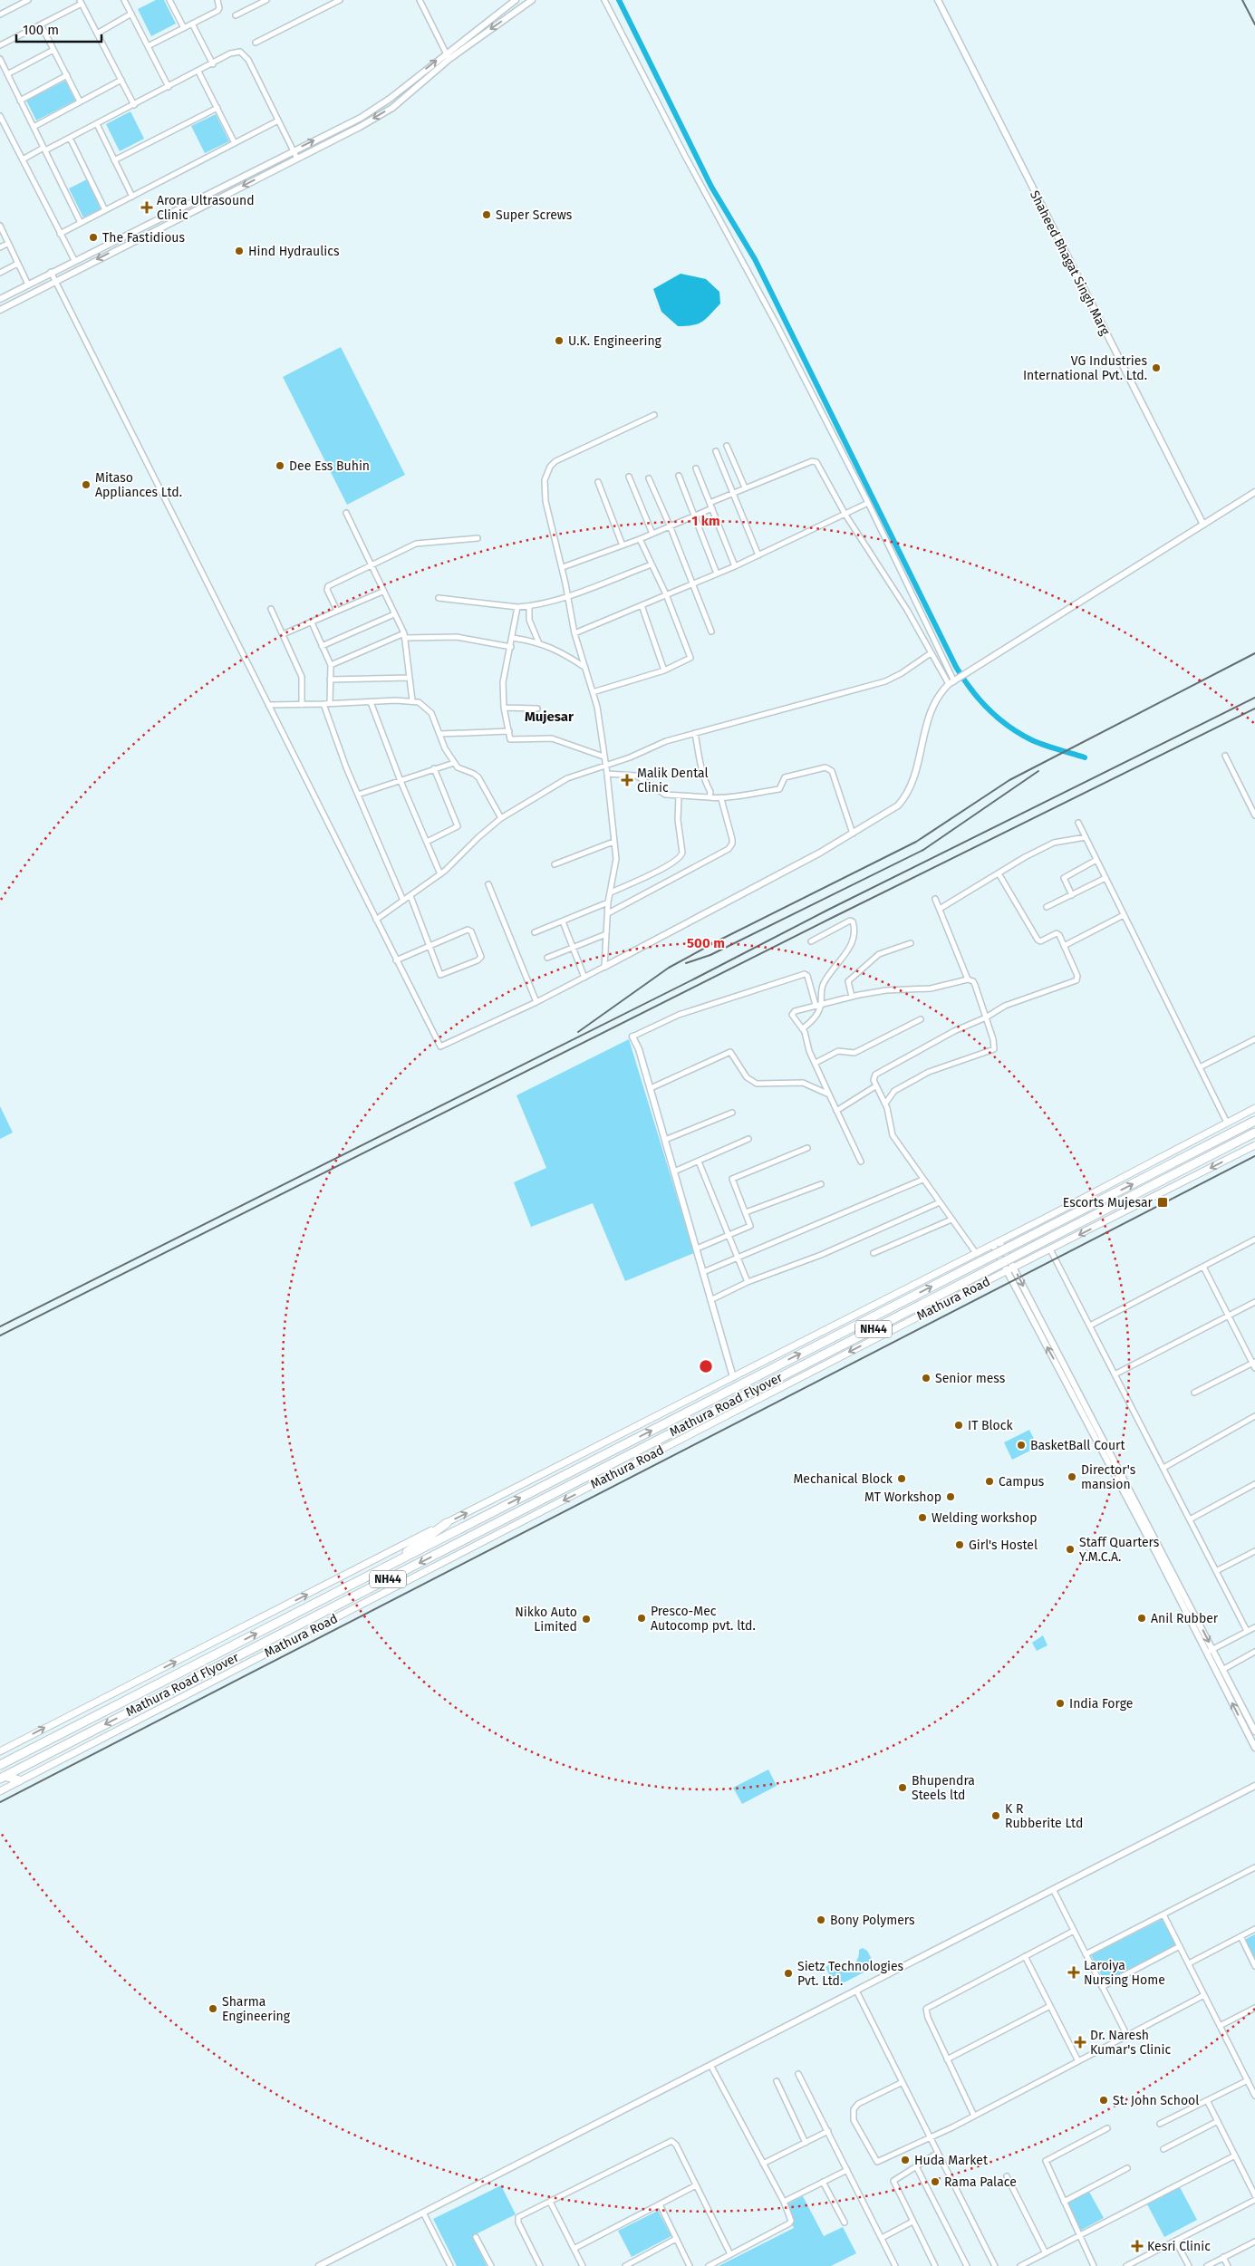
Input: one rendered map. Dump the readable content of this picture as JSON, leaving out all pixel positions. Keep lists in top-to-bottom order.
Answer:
{
  "streets": {
    "highway": ["Mathura Road", "NH44", "Mathura Road Flyover"],
    "street": ["Shaheed Bhagat Singh Marg"]
  },
  "crossings": [
    ["Mathura Road", "Mathura Road Flyover"]
  ],
  "districts": ["Mujesar"],
  "places": {
    "health": [
      "Arora Ultrasound Clinic",
      "Malik Dental Clinic",
      "Laroiya Nursing Home",
      "Dr. Naresh Kumar's Clinic",
      "Kesri Clinic"
    ],
    "other": [
      "Super Screws",
      "The Fastidious",
      "Hind Hydraulics",
      "U.K. Engineering",
      "VG Industries International Pvt. Ltd.",
      "Dee Ess Buhin",
      "Mitaso Appliances Ltd.",
      "Senior mess",
      "IT Block",
      "BasketBall Court",
      "Director's mansion",
      "Mechanical Block",
      "Campus",
      "MT Workshop",
      "Welding workshop",
      "Girl's Hostel",
      "Staff Quarters Y.M.C.A.",
      "Presco-Mec Autocomp pvt. ltd.",
      "Anil Rubber",
      "Nikko Auto Limited",
      "India Forge",
      "Bhupendra Steels ltd",
      "K R Rubberite Ltd",
      "Bony Polymers",
      "Sietz Technologies Pvt. Ltd.",
      "Sharma Engineering",
      "St. John School",
      "Huda Market",
      "Rama Palace"
    ],
    "transit": ["Escorts Mujesar"]
  },
  "scale_bar": "100 m",
  "rings": ["1 km", "500 m"]
}
